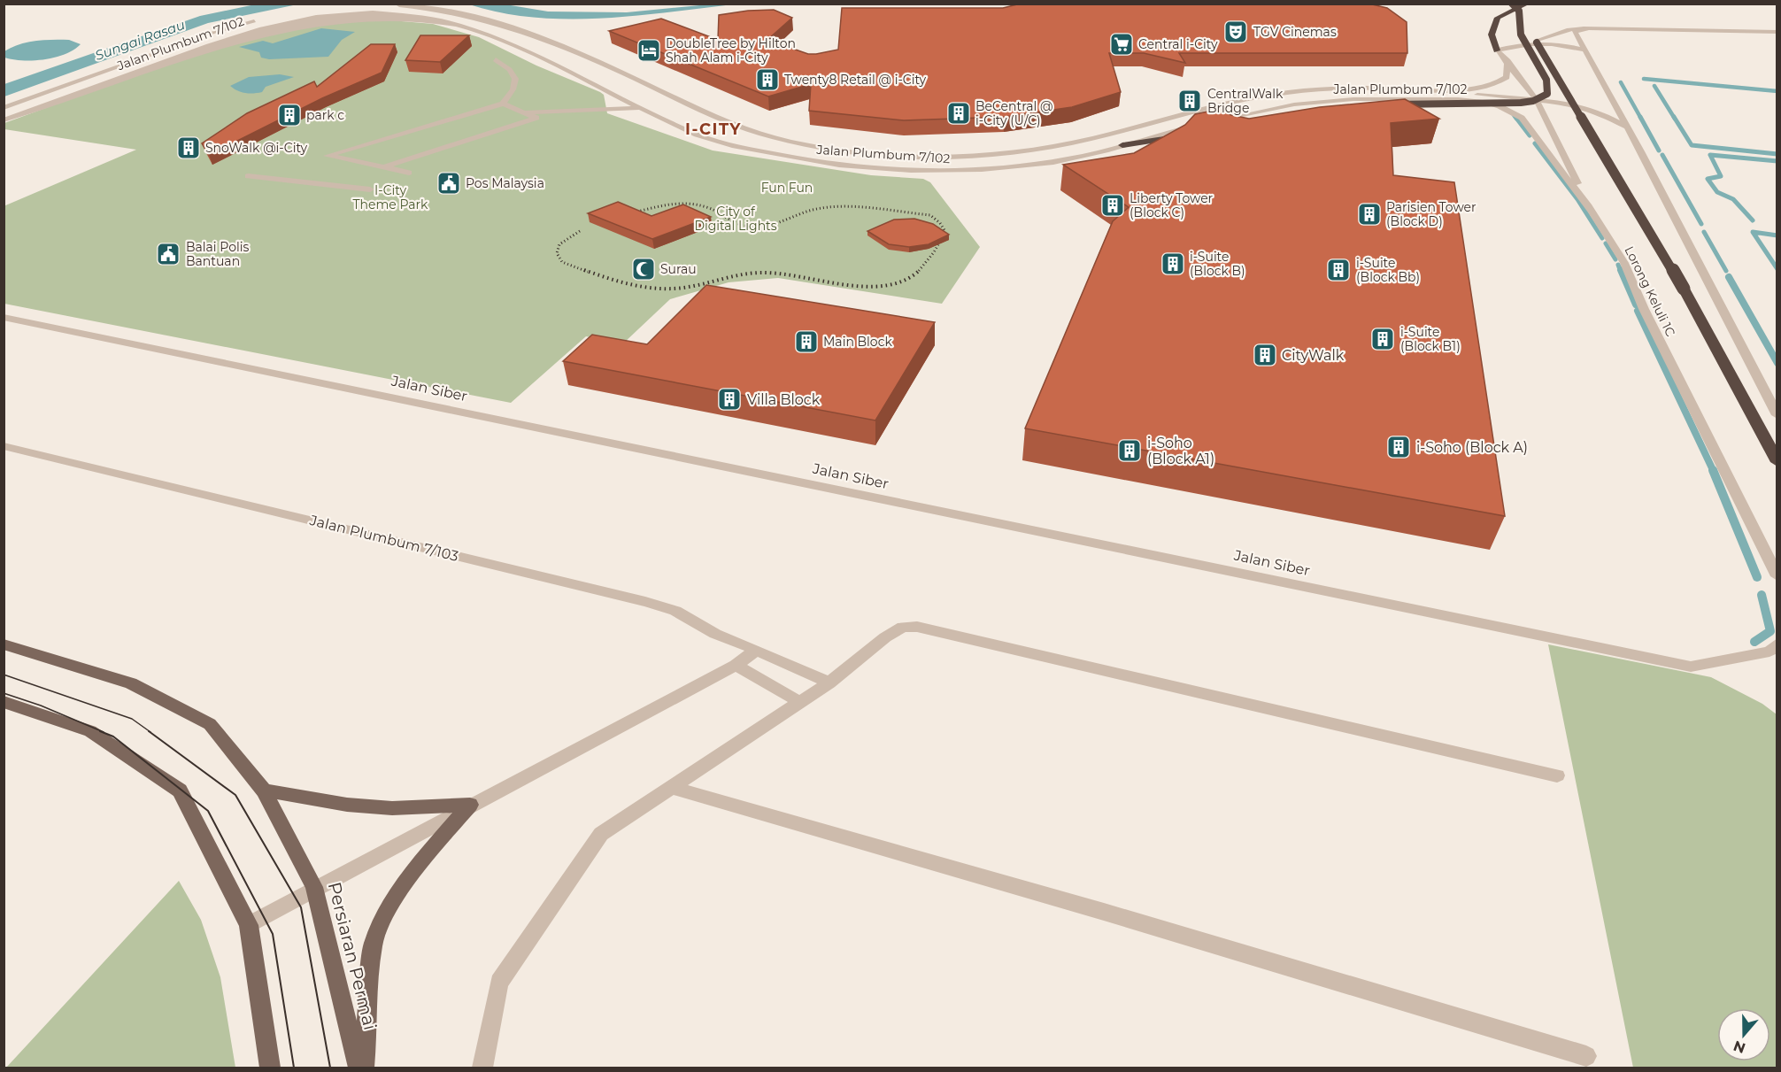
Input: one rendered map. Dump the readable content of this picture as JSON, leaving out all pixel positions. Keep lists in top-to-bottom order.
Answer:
{
  "streets": {
    "main road": ["Persiaran Permai"],
    "street": [
      "Jalan Plumbum 7/102",
      "Lorong Keluli 1C",
      "Jalan Siber",
      "Jalan Plumbum 7/103"
    ]
  },
  "crossings": [
    ["Jalan Plumbum 7/102", "Lorong Keluli 1C"]
  ],
  "districts": ["I-CITY"],
  "water": ["Sungai Rasau"],
  "parks": ["Fun Fun", "I-City Theme Park", "City of Digital Lights"],
  "places": {
    "theatre": ["TGV Cinemas"],
    "supermarket": ["Central i-City"],
    "hotel": ["DoubleTree by Hilton Shah Alam i-City"],
    "building": [
      "Twenty8 Retail @ i-City",
      "CentralWalk Bridge",
      "BeCentral @ i-City (U/C)",
      "park c",
      "SnoWalk @i-City",
      "Liberty Tower (Block C)",
      "Parisien Tower (Block D)",
      "i-Suite (Block B)",
      "i-Suite (Block Bb)",
      "i-Suite (Block B1)",
      "Main Block",
      "CityWalk",
      "Villa Block",
      "i-Soho (Block A)",
      "i-Soho (Block A1)"
    ],
    "public building": ["Pos Malaysia", "Balai Polis Bantuan"],
    "mosque": ["Surau"]
  },
  "north": "bottom"
}
